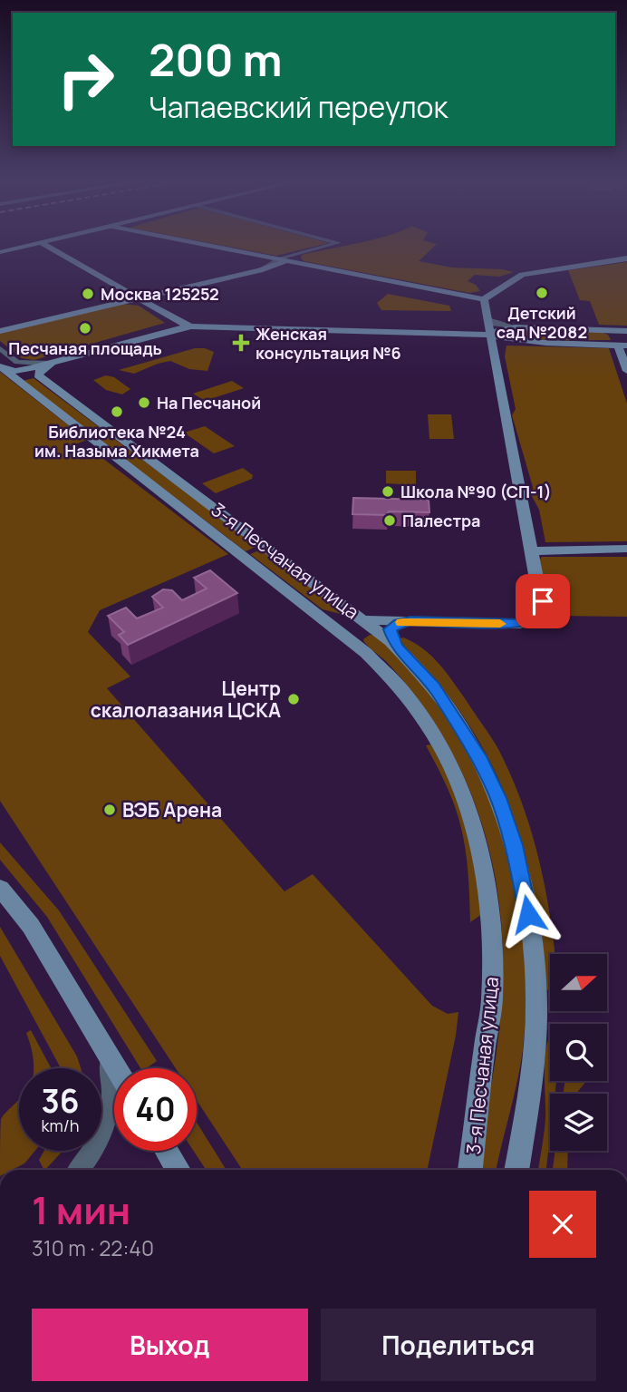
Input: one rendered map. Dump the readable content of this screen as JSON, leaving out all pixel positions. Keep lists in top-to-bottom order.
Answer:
{
  "streets": {
    "street": ["3-я Песчаная улица"]
  },
  "places": {
    "other": [
      "Детский сад №2082",
      "Москва 125252",
      "Песчаная площадь",
      "На Песчаной",
      "Библиотека №24 им. Назыма Хикмета",
      "Школа №90 (СП-1)",
      "Палестра",
      "Центр скалолазания ЦСКА",
      "ВЭБ Арена"
    ],
    "health": ["Женская консультация №6"]
  },
  "north": "right",
  "page": {
    "turn": ["200 m", "Чапаевский переулок"],
    "speed": "36 km/h",
    "limit": "40",
    "heading": ["1 мин", "310 m · 22:40"],
    "buttons": ["Выход", "Поделиться"]
  }
}
